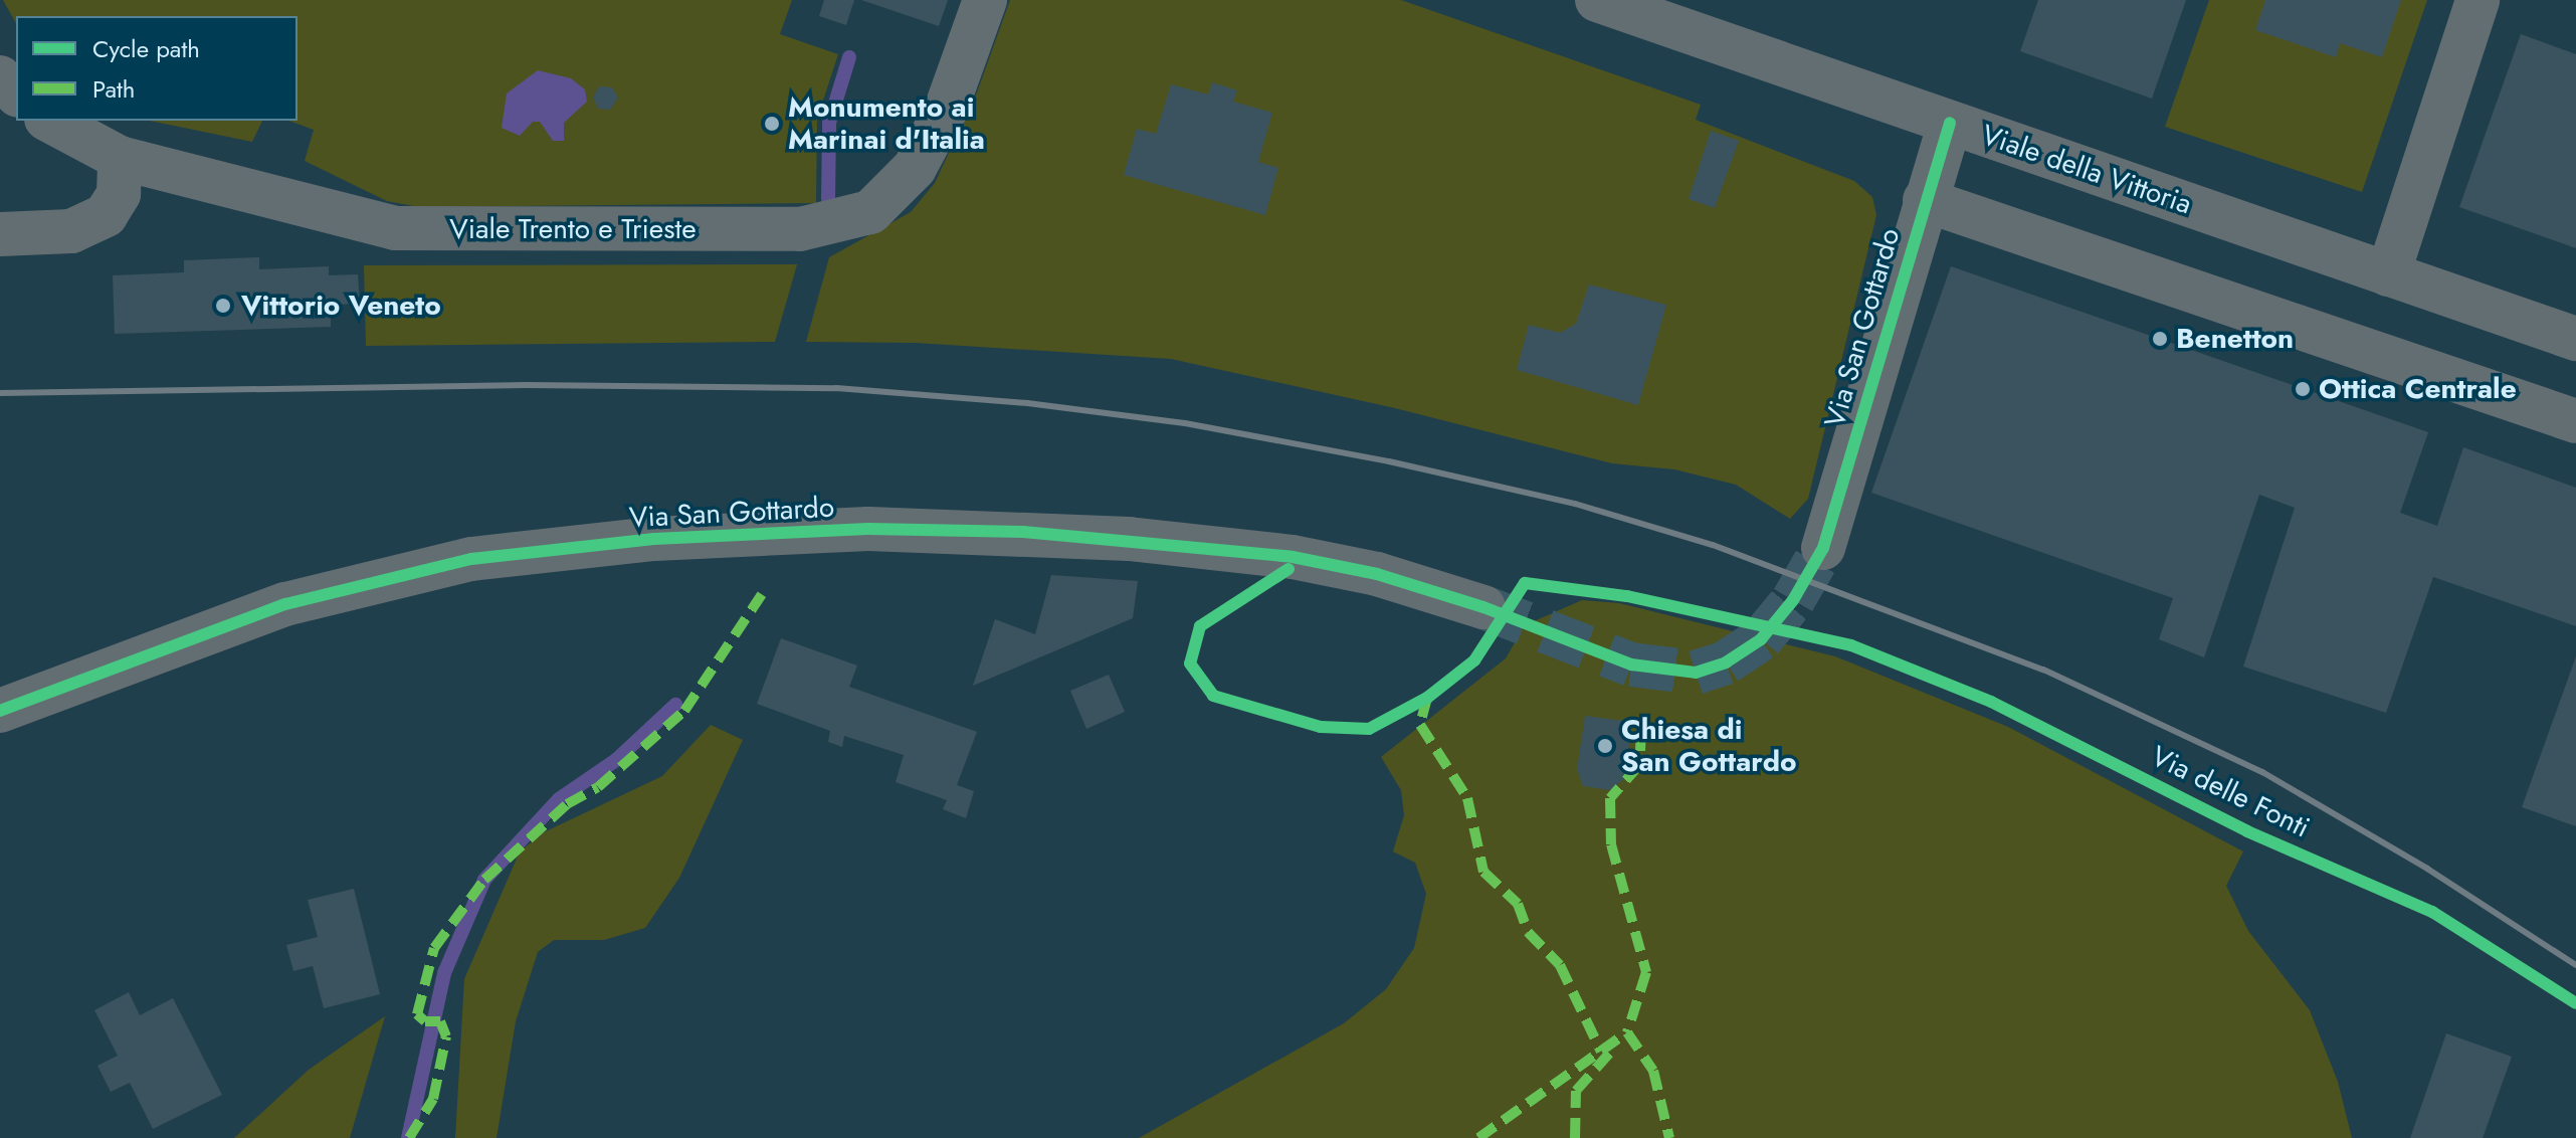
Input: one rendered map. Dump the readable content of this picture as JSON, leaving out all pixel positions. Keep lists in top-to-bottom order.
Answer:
{
  "streets": {
    "street": ["Viale della Vittoria", "Viale Trento e Trieste", "Via San Gottardo"],
    "cycle path": ["Via delle Fonti"]
  },
  "crossings": [
    ["Viale della Vittoria", "Via San Gottardo"]
  ],
  "places": [
    "Monumento ai Marinai d'Italia",
    "Vittorio Veneto",
    "Benetton",
    "Ottica Centrale",
    "Chiesa di San Gottardo"
  ],
  "legend": ["Cycle path", "Path"]
}
